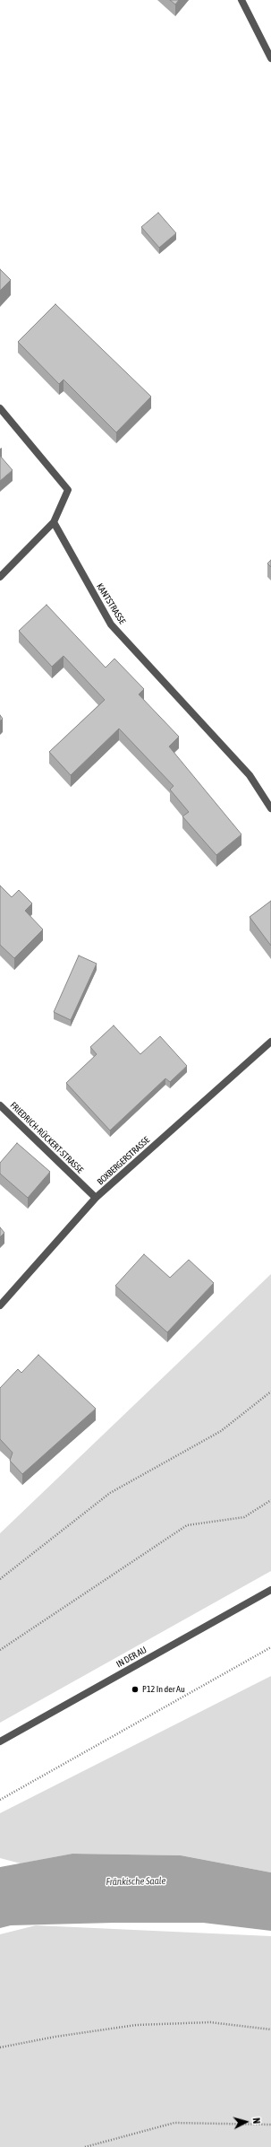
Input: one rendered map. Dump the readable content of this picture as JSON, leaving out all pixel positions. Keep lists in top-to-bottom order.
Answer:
{
  "streets": {
    "street": [
      "KANTSTRASSE",
      "FRIEDRICH-RÜCKERT-STRASSE",
      "BOXBERGERSTRASSE",
      "IN DER AU"
    ]
  },
  "crossings": [
    ["FRIEDRICH-RÜCKERT-STRASSE", "BOXBERGERSTRASSE"]
  ],
  "water": ["Fränkische Saale"],
  "places": ["P12 In der Au"],
  "north": "right"
}
